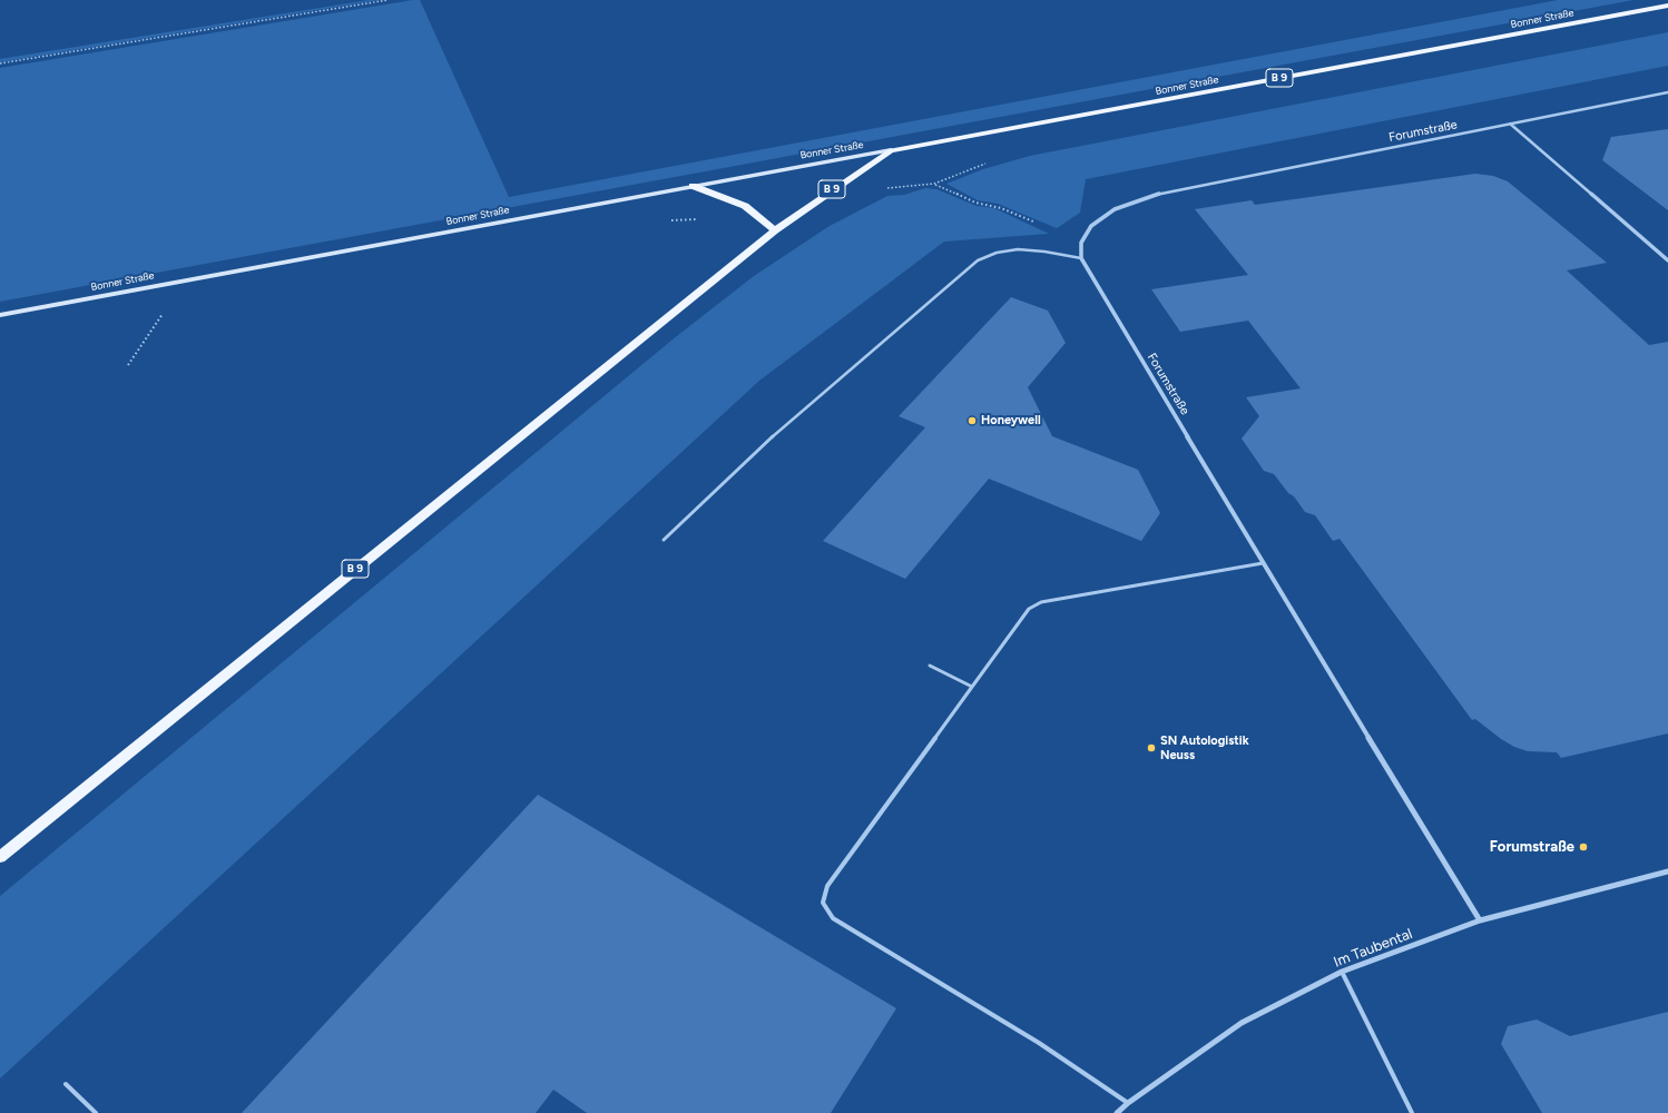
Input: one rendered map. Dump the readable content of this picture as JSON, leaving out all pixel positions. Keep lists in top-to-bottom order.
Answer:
{
  "streets": {
    "main road": ["Bonner Straße", "B 9"],
    "street": ["Forumstraße", "Im Taubental"]
  },
  "crossings": [
    ["Bonner Straße", "B 9"],
    ["Forumstraße", "Im Taubental"]
  ],
  "places": ["Honeywell", "SN Autologistik Neuss", "Forumstraße"]
}
